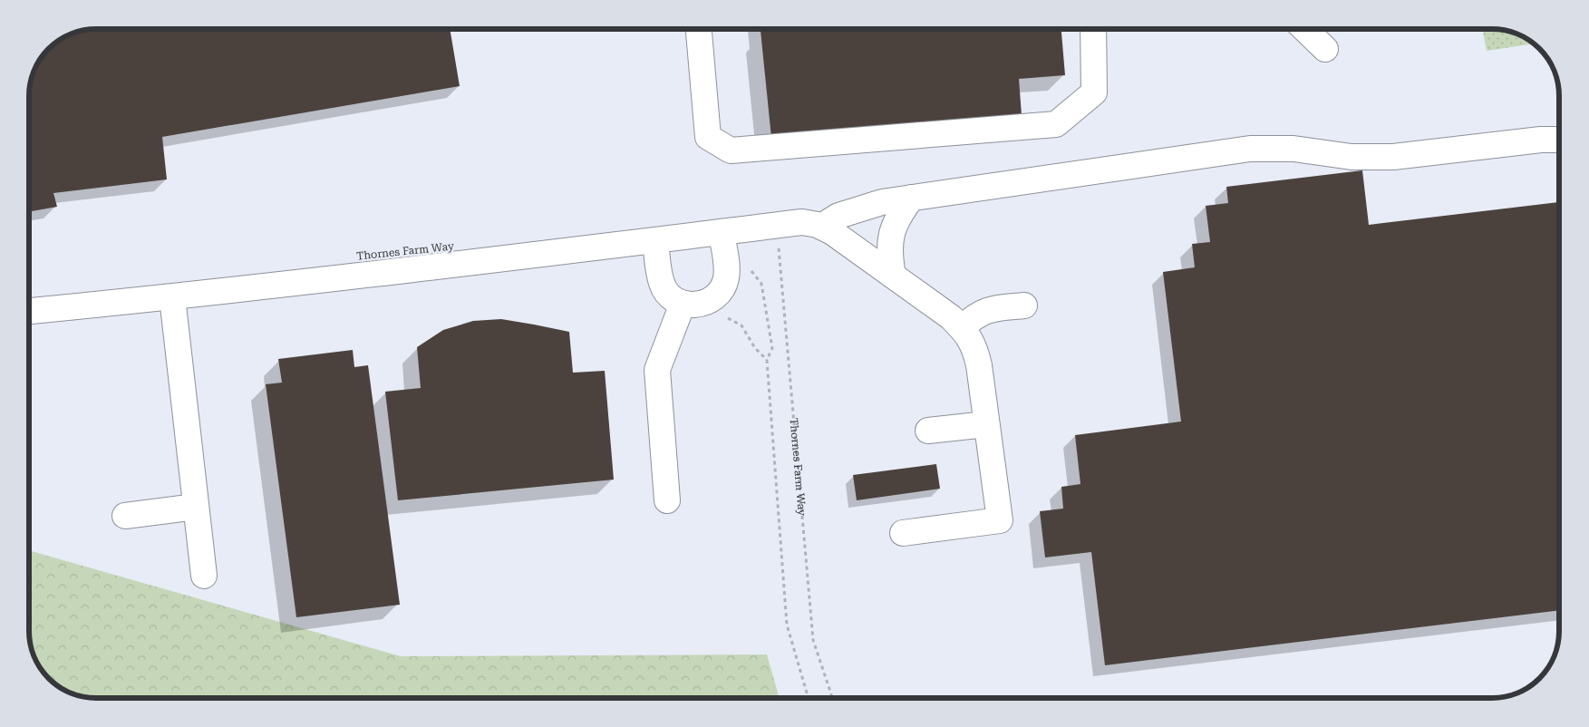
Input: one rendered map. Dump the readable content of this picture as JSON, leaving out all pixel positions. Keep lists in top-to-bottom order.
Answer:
{
  "streets": {
    "street": ["Thornes Farm Way"]
  }
}
